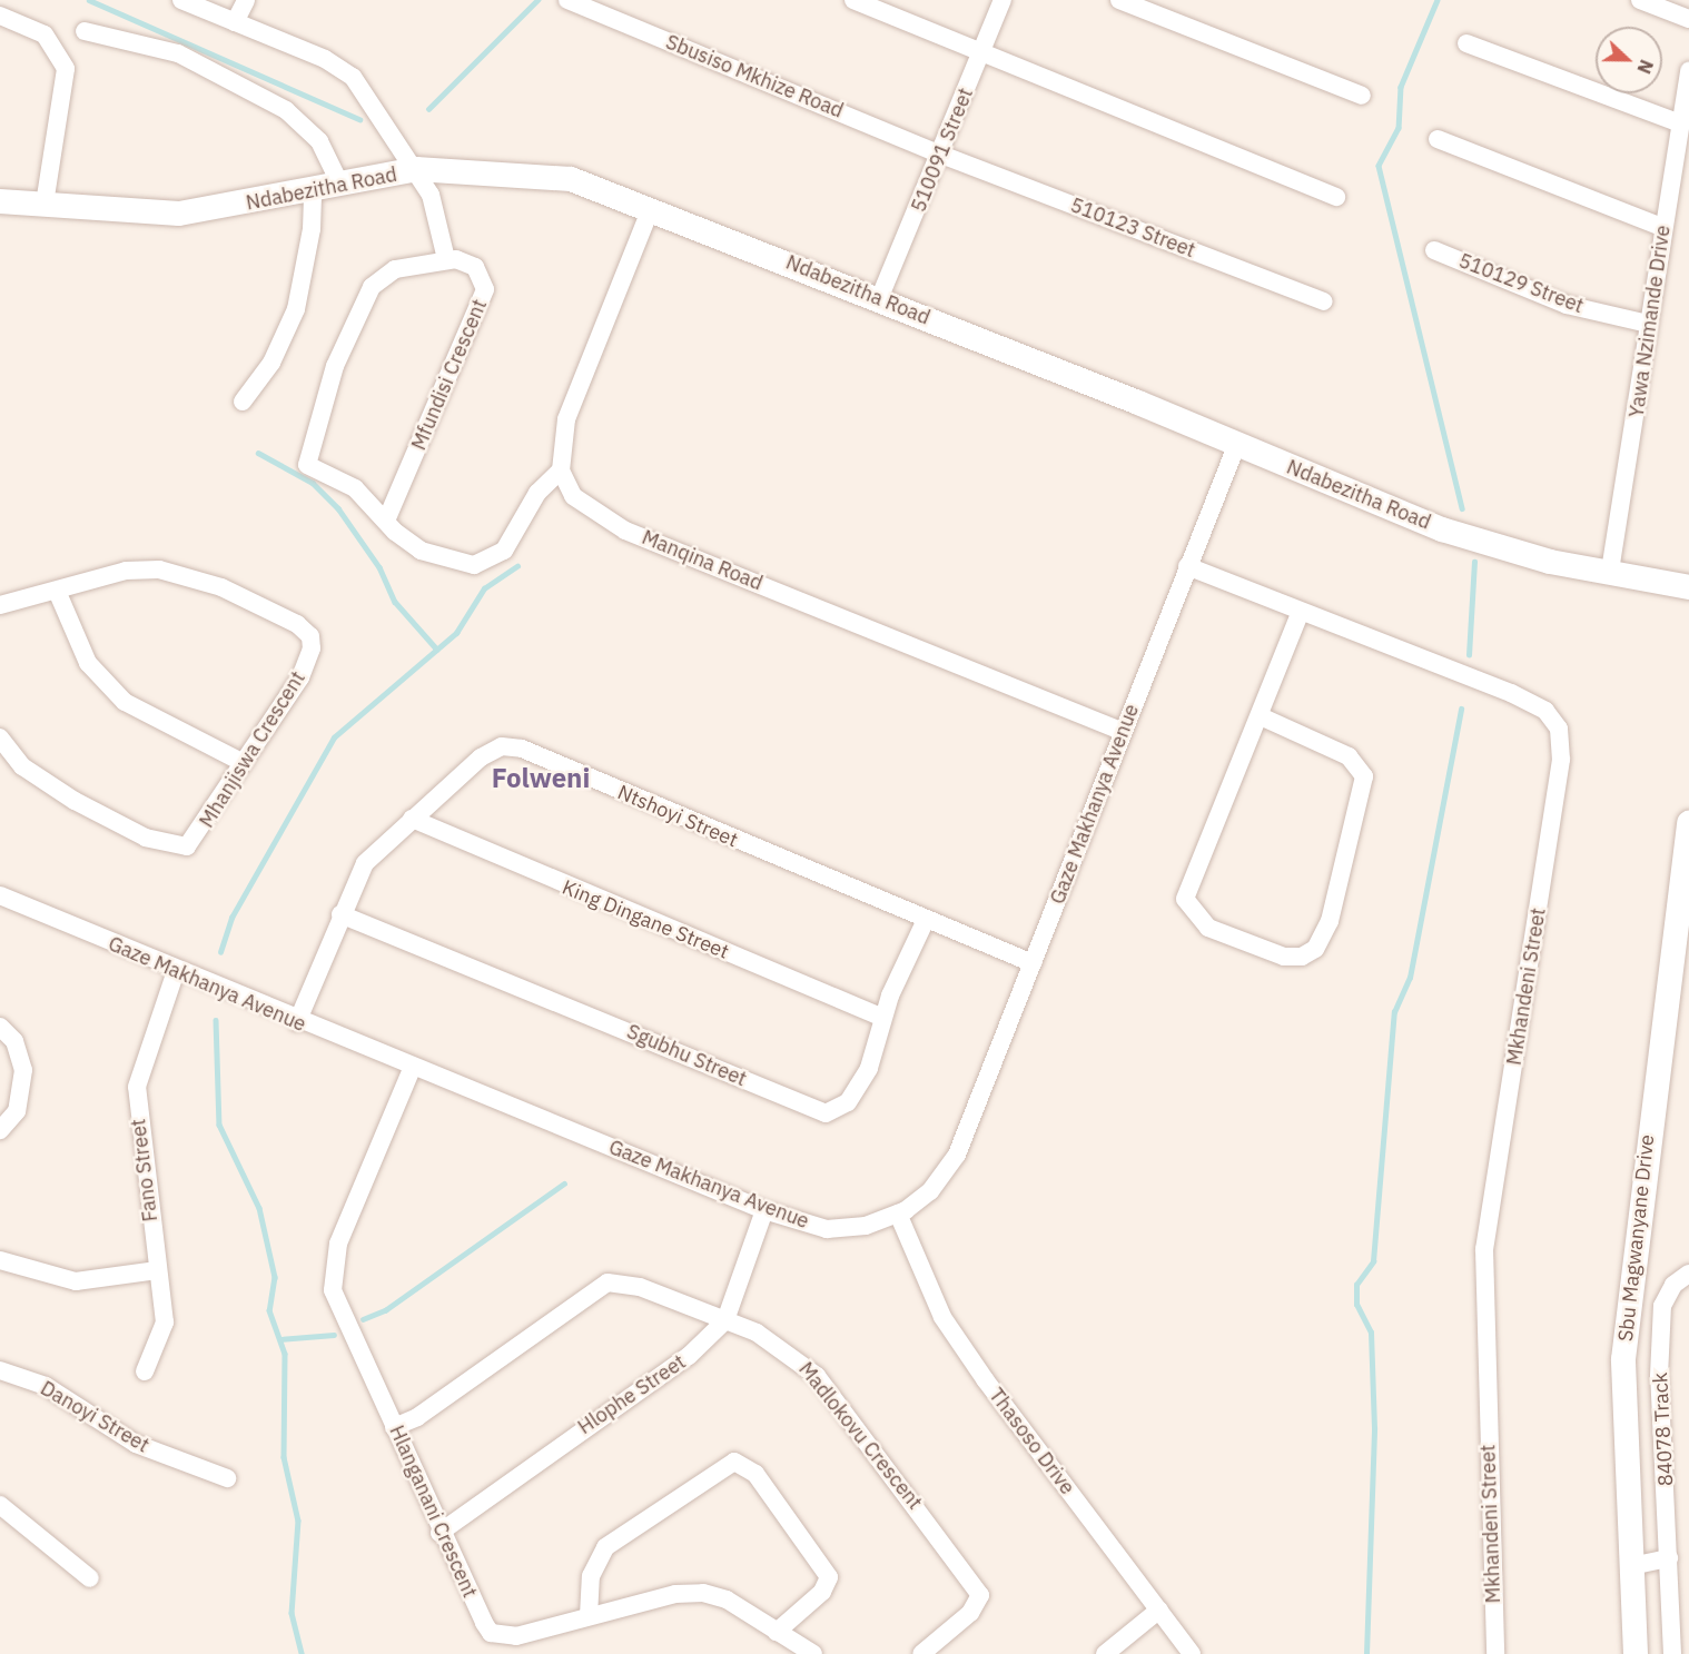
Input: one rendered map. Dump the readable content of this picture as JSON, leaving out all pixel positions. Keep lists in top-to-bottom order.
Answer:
{
  "streets": {
    "street": [
      "Sbusiso Mkhize Road",
      "510091 Street",
      "Ndabezitha Road",
      "510123 Street",
      "510129 Street",
      "Yawa Nzimande Drive",
      "Mfundisi Crescent",
      "Manqina Road",
      "Mhanjiswa Crescent",
      "Gaze Makhanya Avenue",
      "Ntshoyi Street",
      "King Dingane Street",
      "Mkhandeni Street",
      "Sgubhu Street",
      "Fano Street",
      "Sbu Magwanyane Drive",
      "Hlophe Street",
      "Danoyi Street",
      "84078 Track",
      "Madlokovu Crescent",
      "Thasoso Drive",
      "Hlanganani Crescent"
    ]
  },
  "crossings": [
    ["Sbusiso Mkhize Road", "510091 Street"],
    ["Sbusiso Mkhize Road", "510123 Street"],
    ["510091 Street", "Ndabezitha Road"],
    ["510091 Street", "510123 Street"],
    ["Ndabezitha Road", "Yawa Nzimande Drive"],
    ["Ndabezitha Road", "Gaze Makhanya Avenue"],
    ["510129 Street", "Yawa Nzimande Drive"],
    ["Manqina Road", "Gaze Makhanya Avenue"],
    ["Gaze Makhanya Avenue", "Ntshoyi Street"],
    ["Gaze Makhanya Avenue", "Mkhandeni Street"],
    ["Gaze Makhanya Avenue", "Fano Street"],
    ["Gaze Makhanya Avenue", "Hlophe Street"],
    ["Gaze Makhanya Avenue", "Thasoso Drive"],
    ["Gaze Makhanya Avenue", "Hlanganani Crescent"],
    ["Ntshoyi Street", "King Dingane Street"],
    ["Ntshoyi Street", "Sgubhu Street"],
    ["King Dingane Street", "Sgubhu Street"],
    ["Hlophe Street", "Madlokovu Crescent"],
    ["Hlophe Street", "Hlanganani Crescent"],
    ["Madlokovu Crescent", "Hlanganani Crescent"]
  ],
  "districts": ["Folweni"],
  "north": "right"
}
